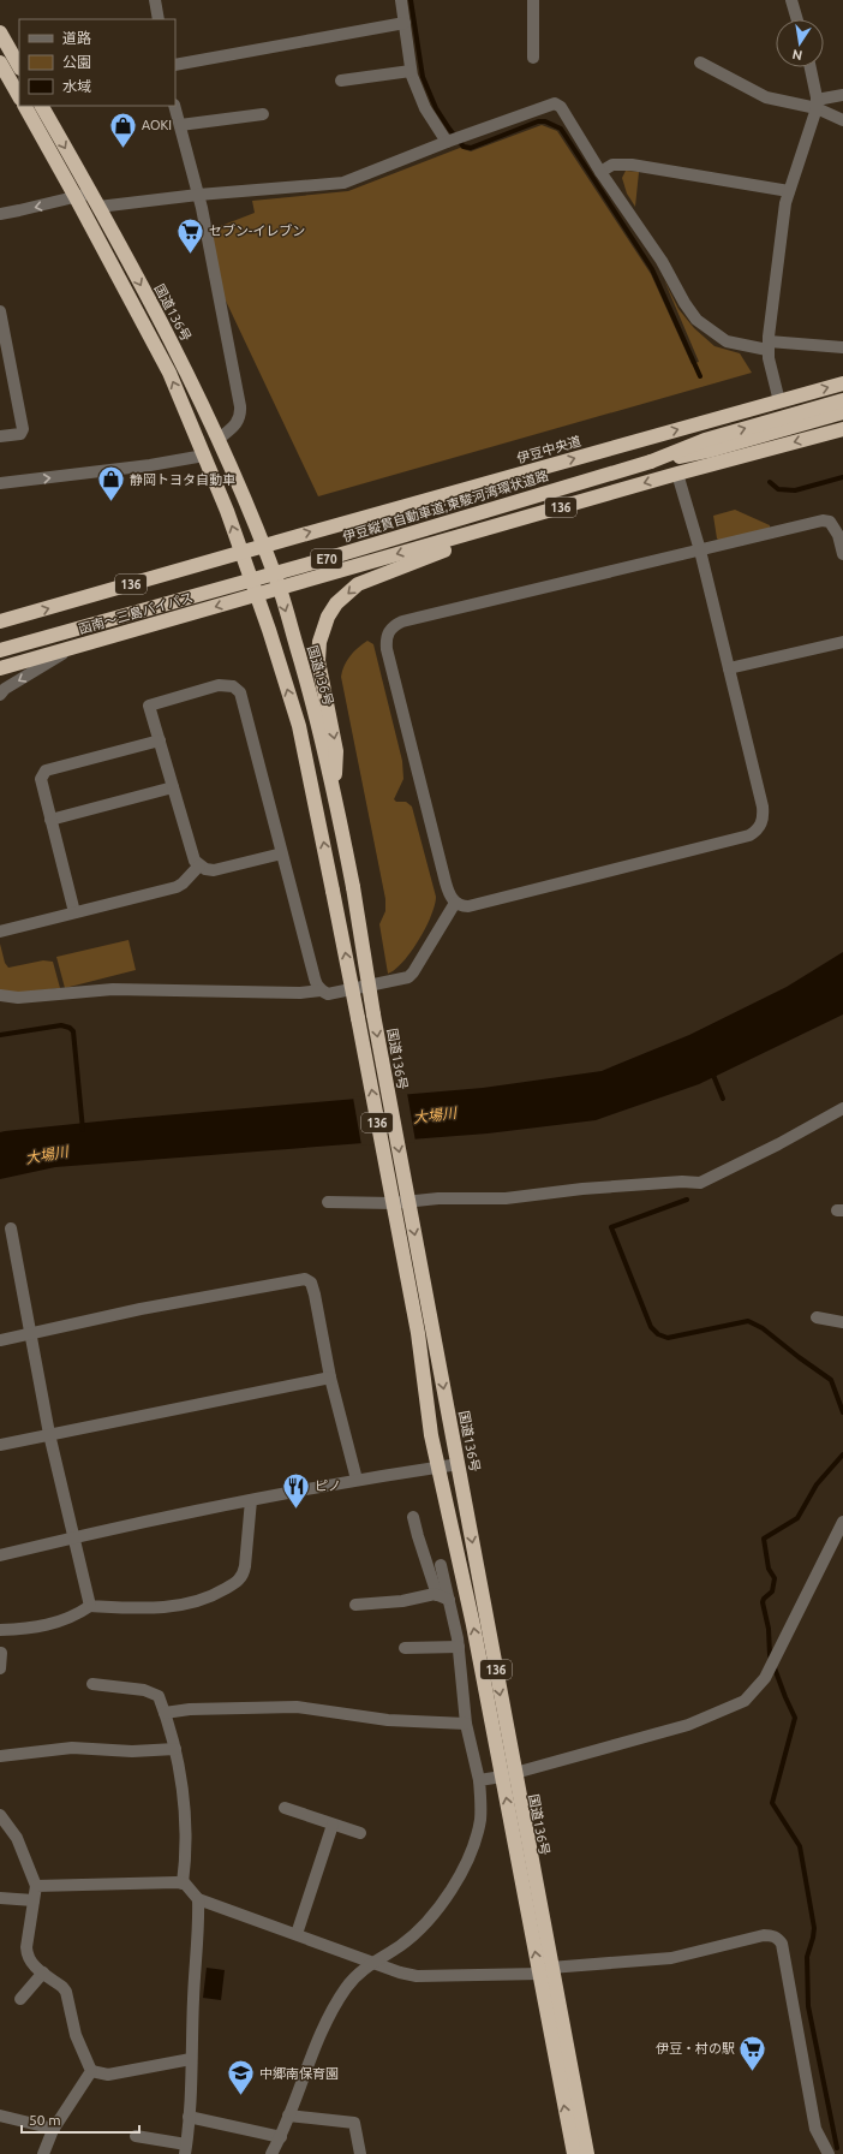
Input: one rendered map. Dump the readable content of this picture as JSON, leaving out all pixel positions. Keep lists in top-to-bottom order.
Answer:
{
  "streets": {
    "highway": [
      "国道136号",
      "伊豆中央道",
      "伊豆縦貫自動車道;東駿河湾環状道路",
      "136",
      "E70",
      "函南～三島バイパス"
    ]
  },
  "crossings": [
    ["国道136号", "伊豆中央道"],
    ["国道136号", "136"],
    ["国道136号", "函南～三島バイパス"],
    ["伊豆中央道", "136"],
    ["136", "函南～三島バイパス"]
  ],
  "water": ["大場川"],
  "places": {
    "shop": ["AOKI", "静岡トヨタ自動車"],
    "supermarket": ["セブン-イレブン", "伊豆・村の駅"],
    "restaurant": ["ピノ"],
    "school or university": ["中郷南保育園"]
  },
  "legend": ["道路", "公園", "水域"],
  "scale_bar": "50 m",
  "north": "bottom"
}
